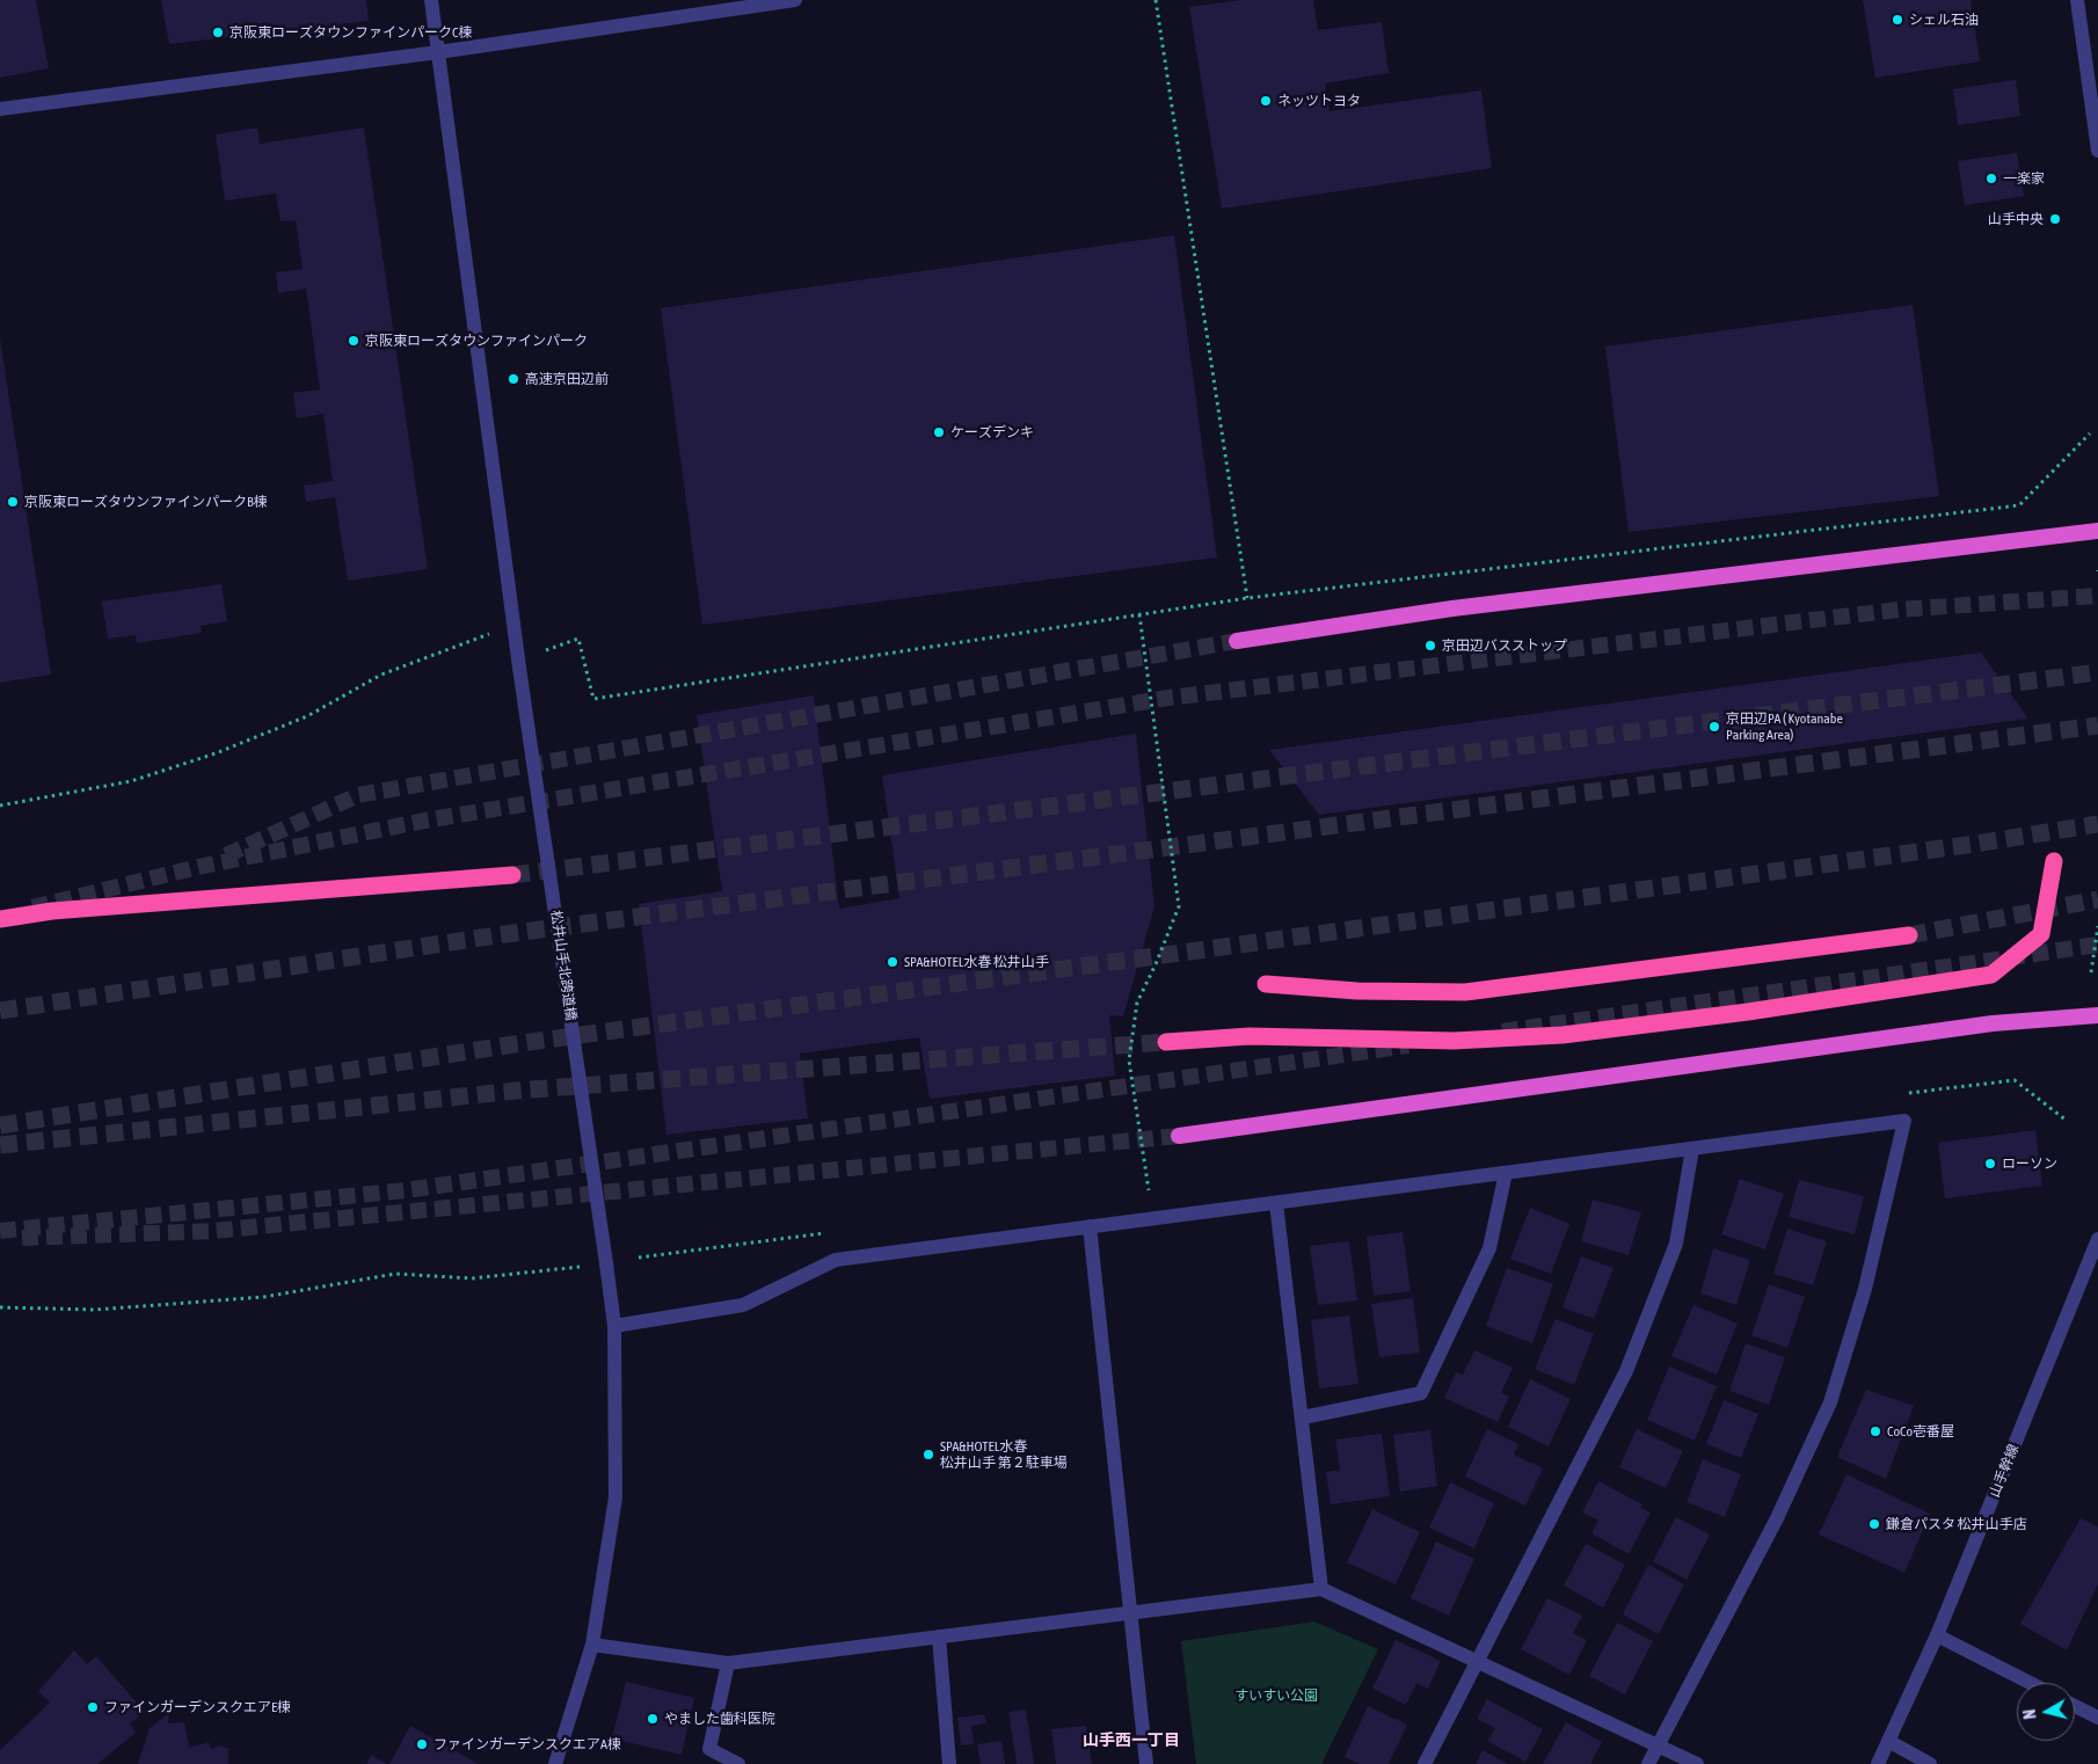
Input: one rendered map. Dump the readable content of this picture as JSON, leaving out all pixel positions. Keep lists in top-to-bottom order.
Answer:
{
  "streets": {
    "street": ["松井山手北跨道橋", "山手幹線"]
  },
  "districts": ["山手西一丁目"],
  "parks": ["すいすい公園"],
  "places": [
    "シェル石油",
    "京阪東ローズタウンファインパークC棟",
    "ネッツトヨタ",
    "一楽家",
    "山手中央",
    "京阪東ローズタウンファインパーク",
    "高速京田辺前",
    "ケーズデンキ",
    "京阪東ローズタウンファインパークB棟",
    "京田辺バスストップ",
    "京田辺PA ( Kyotanabe Parking Area)",
    "SPA&HOTEL水春 松井山手",
    "ローソン",
    "CoCo壱番屋",
    "SPA&HOTEL水春 松井山手 第２駐車場",
    "鎌倉パスタ 松井山手店",
    "ファインガーデンスクエアE棟",
    "やました歯科医院",
    "ファインガーデンスクエアA棟"
  ],
  "north": "left"
}
